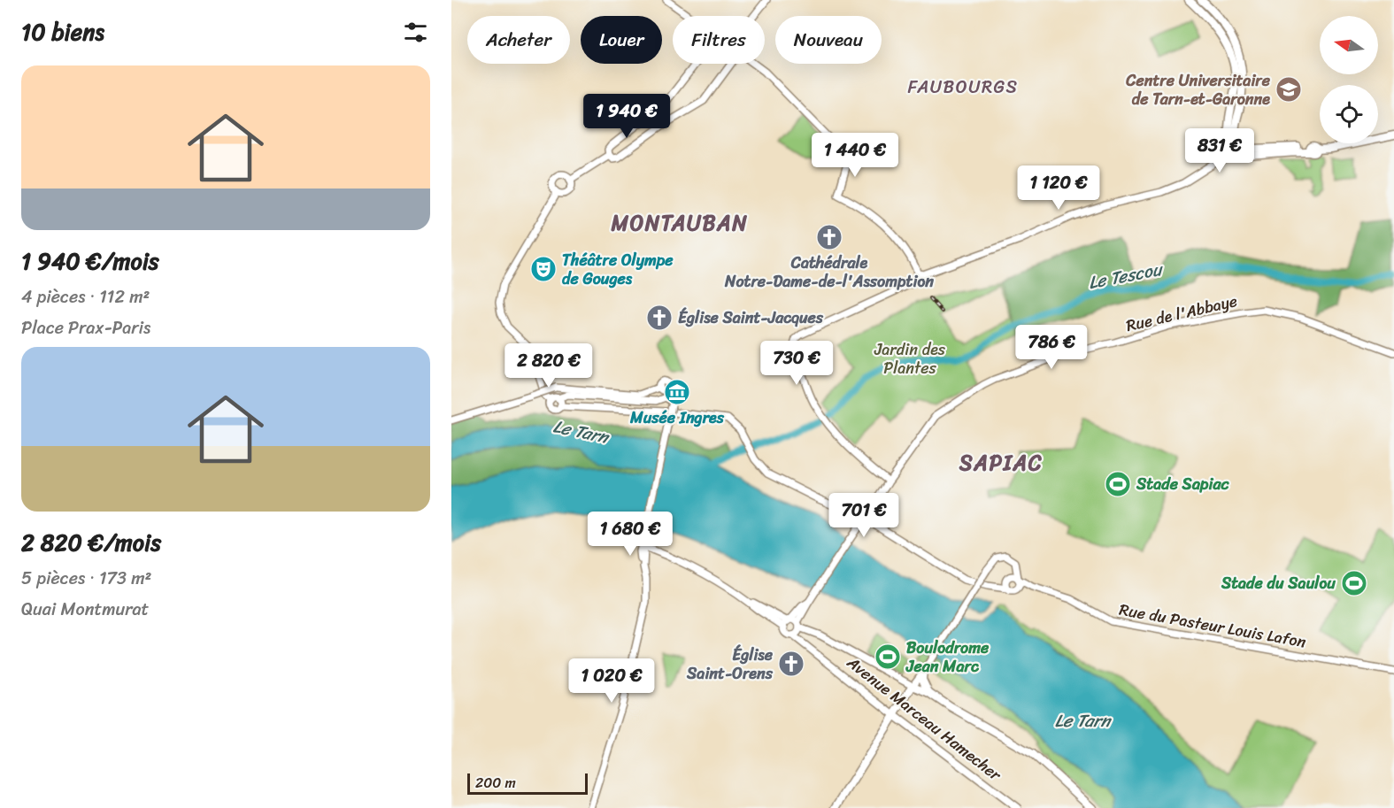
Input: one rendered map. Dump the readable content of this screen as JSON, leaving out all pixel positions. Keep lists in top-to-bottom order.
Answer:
{
  "streets": {
    "main road": ["Rue de l'Abbaye", "Rue du Pasteur Louis Lafon", "Avenue Marceau Hamecher"]
  },
  "districts": ["FAUBOURGS", "MONTAUBAN", "SAPIAC"],
  "water": ["Le Tescou", "Le Tarn"],
  "parks": ["Jardin des Plantes"],
  "places": {
    "school or university": ["Centre Universitaire de Tarn-et-Garonne"],
    "church": ["Cathédrale Notre-Dame-de-l'Assomption", "Église Saint-Jacques", "Église Saint-Orens"],
    "theatre": ["Théâtre Olympe de Gouges"],
    "museum": ["Musée Ingres"],
    "sports": ["Stade Sapiac", "Stade du Saulou", "Boulodrome Jean Marc"]
  },
  "scale_bar": "200 m",
  "north": "left",
  "page": {
    "heading": "10 biens",
    "chip": [
      "Acheter",
      "Louer",
      "Filtres",
      "Nouveau"
    ],
    "list": [
      {
        "name": "1 940 €/mois",
        "note": "4 pièces · 112 m² · Place Prax-Paris"
      },
      {
        "name": "2 820 €/mois",
        "note": "5 pièces · 173 m² · Quai Montmurat"
      }
    ],
    "price": [
      "1 940 €",
      "831 €",
      "1 440 €",
      "1 120 €",
      "786 €",
      "730 €",
      "2 820 €",
      "701 €",
      "1 680 €",
      "1 020 €"
    ],
    "scale": "200 m"
  }
}
